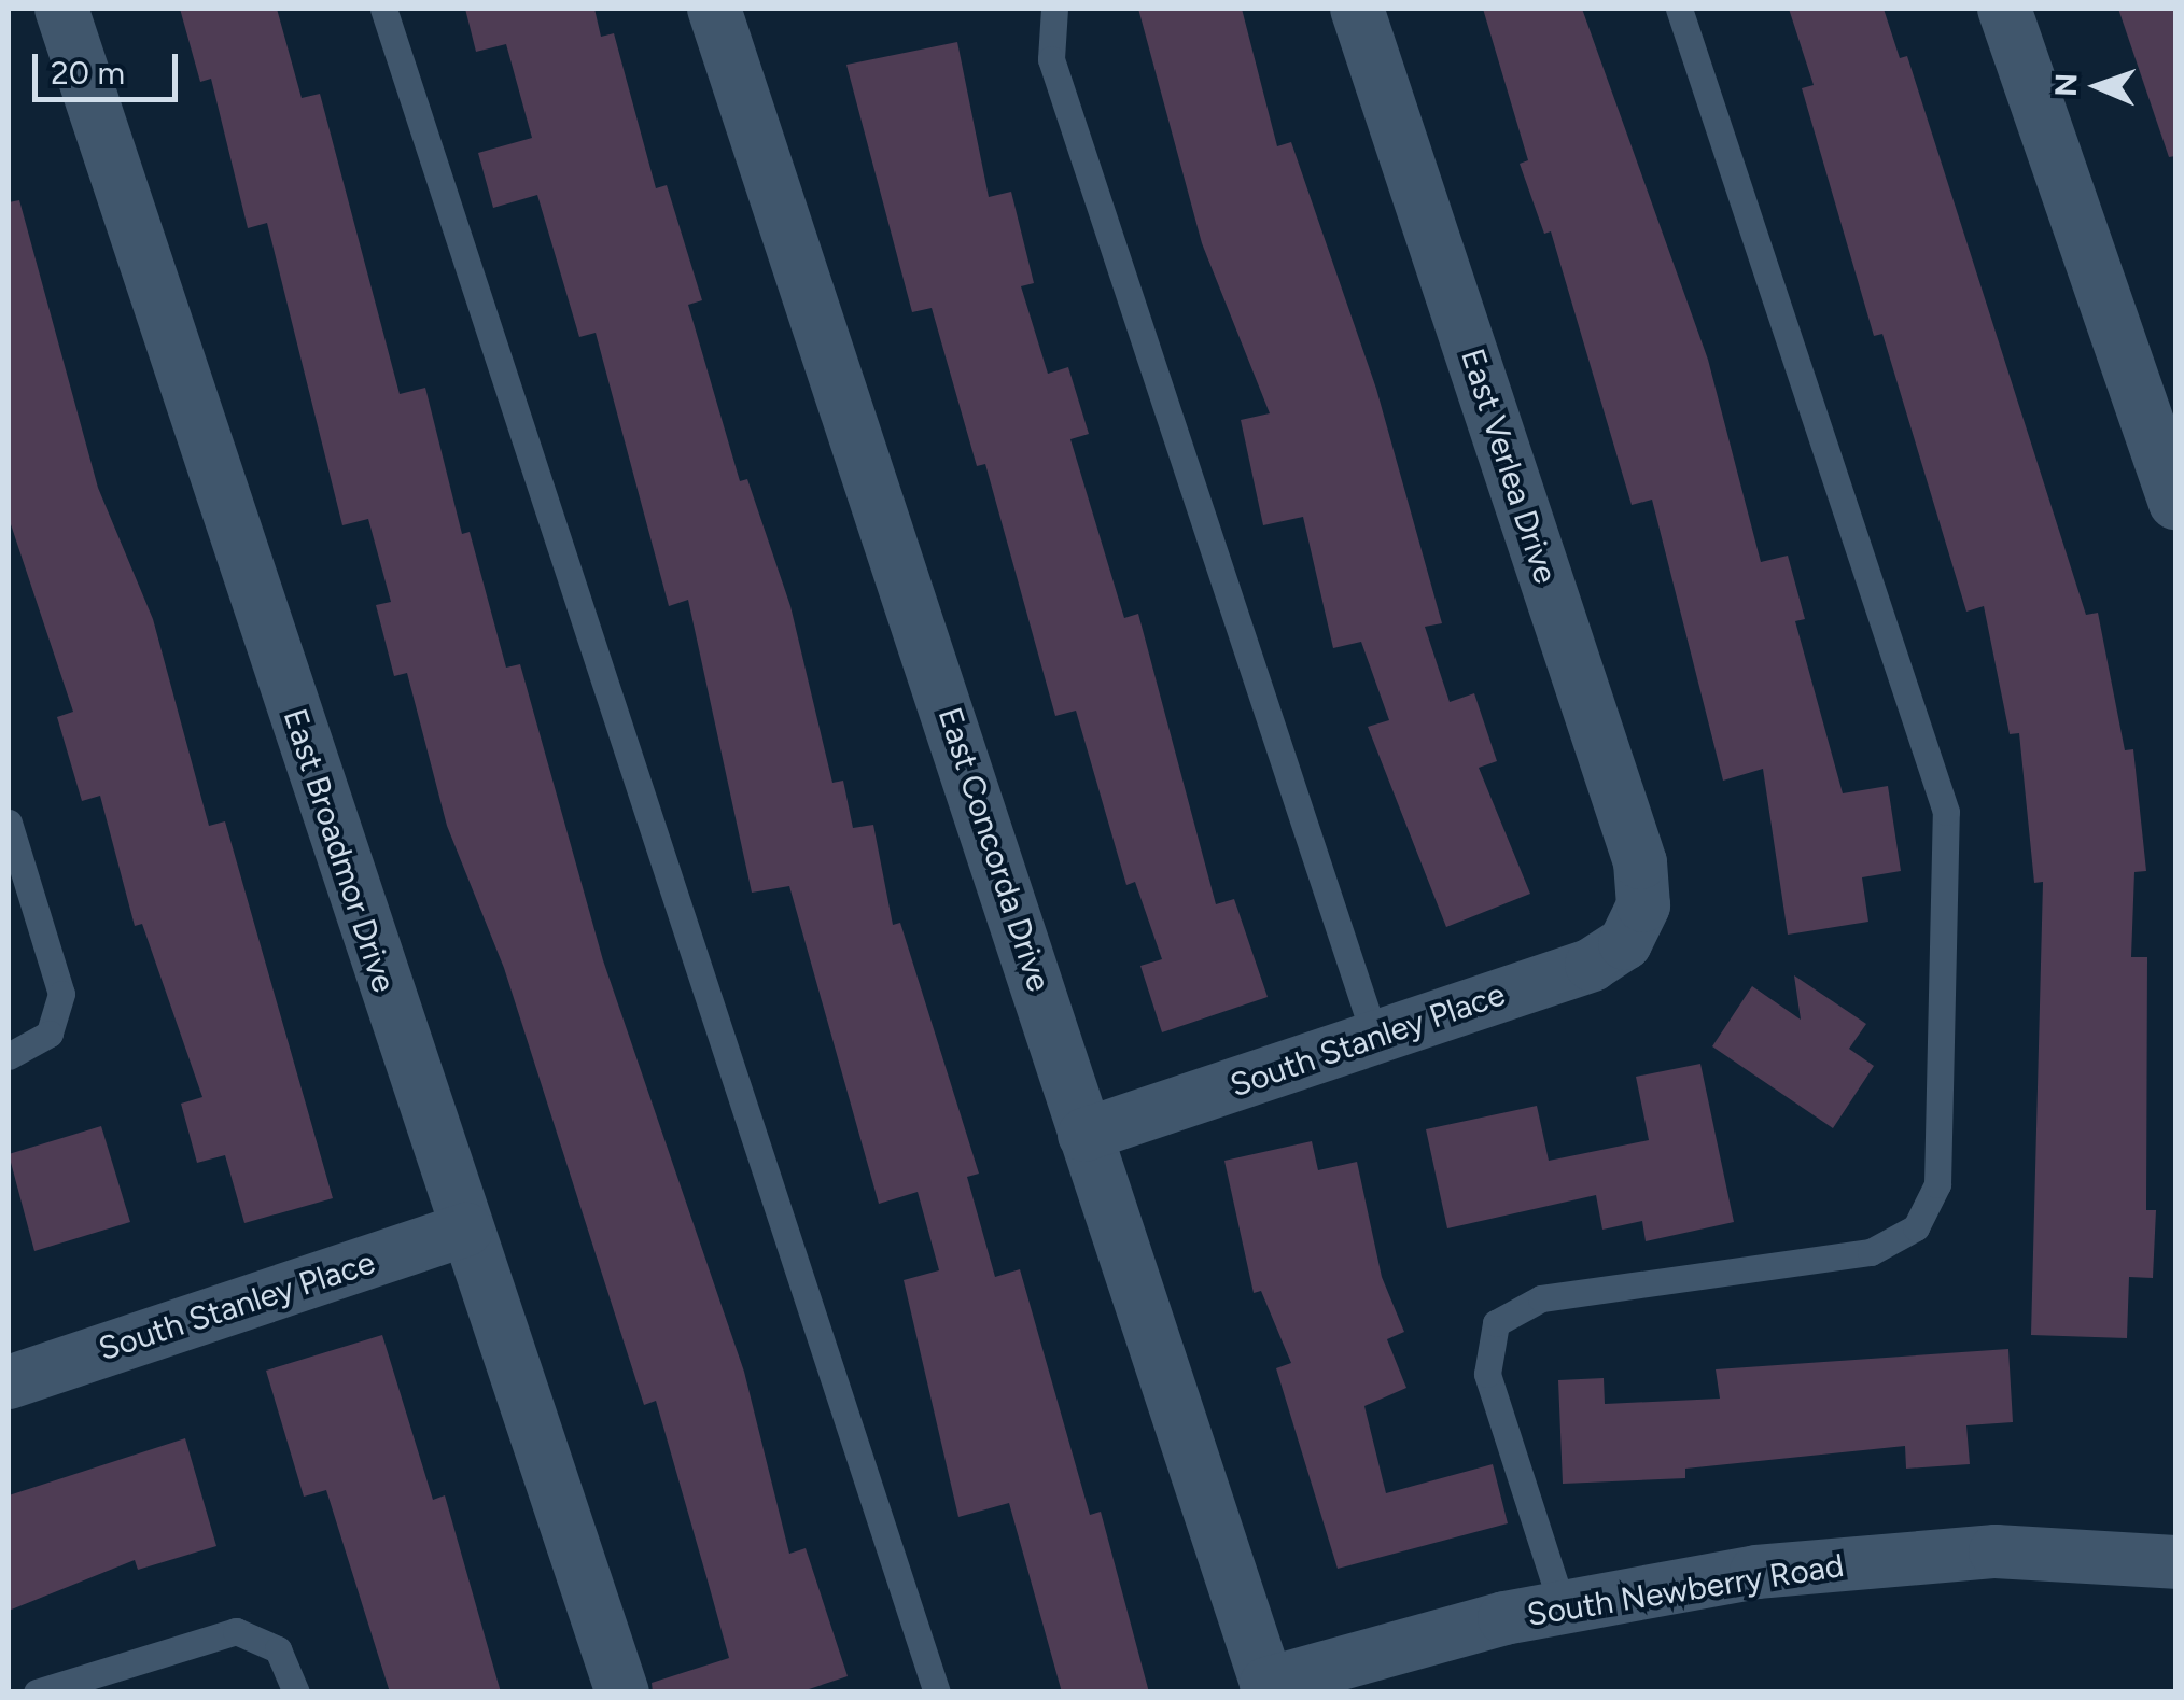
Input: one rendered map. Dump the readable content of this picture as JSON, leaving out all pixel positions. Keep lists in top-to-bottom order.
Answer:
{
  "streets": {
    "street": [
      "East Verlea Drive",
      "East Concorda Drive",
      "East Broadmor Drive",
      "South Stanley Place",
      "South Newberry Road"
    ]
  },
  "crossings": [
    ["East Verlea Drive", "South Stanley Place"],
    ["East Concorda Drive", "South Stanley Place"],
    ["East Concorda Drive", "South Newberry Road"],
    ["East Broadmor Drive", "South Stanley Place"]
  ],
  "scale_bar": "20 m",
  "north": "left"
}
